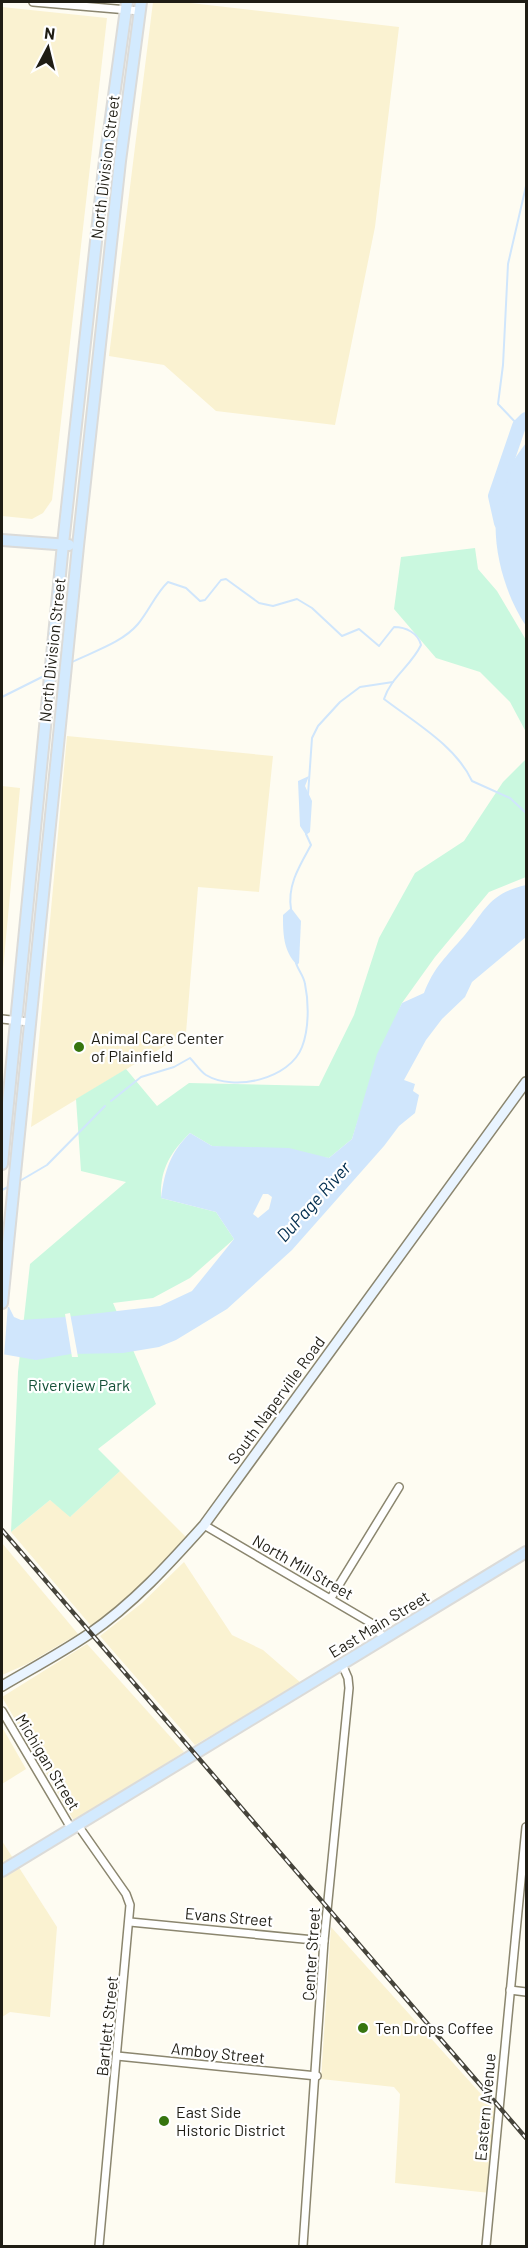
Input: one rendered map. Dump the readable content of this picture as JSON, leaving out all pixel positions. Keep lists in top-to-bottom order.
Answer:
{
  "streets": {
    "main road": ["North Division Street", "South Naperville Road", "East Main Street"],
    "street": [
      "North Mill Street",
      "Michigan Street",
      "Evans Street",
      "Center Street",
      "Bartlett Street",
      "Amboy Street",
      "Eastern Avenue"
    ]
  },
  "crossings": [
    ["South Naperville Road", "North Mill Street"],
    ["North Mill Street", "East Main Street"],
    ["East Main Street", "Michigan Street"],
    ["East Main Street", "Center Street"],
    ["East Main Street", "Bartlett Street"],
    ["Michigan Street", "Bartlett Street"],
    ["Evans Street", "Center Street"],
    ["Evans Street", "Bartlett Street"],
    ["Center Street", "Amboy Street"],
    ["Bartlett Street", "Amboy Street"]
  ],
  "water": ["DuPage River"],
  "parks": ["Riverview Park"],
  "places": ["Animal Care Center of Plainfield", "Ten Drops Coffee", "East Side Historic District"],
  "north": "top"
}
